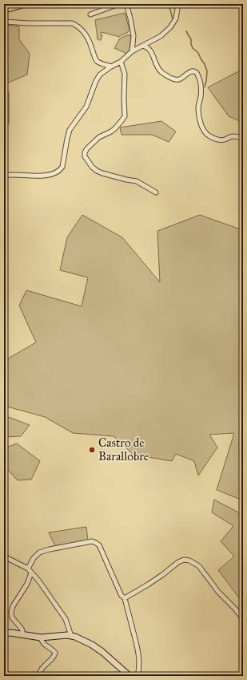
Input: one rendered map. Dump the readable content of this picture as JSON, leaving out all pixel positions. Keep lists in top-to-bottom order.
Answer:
{
  "places": ["Castro de Barallobre"]
}
